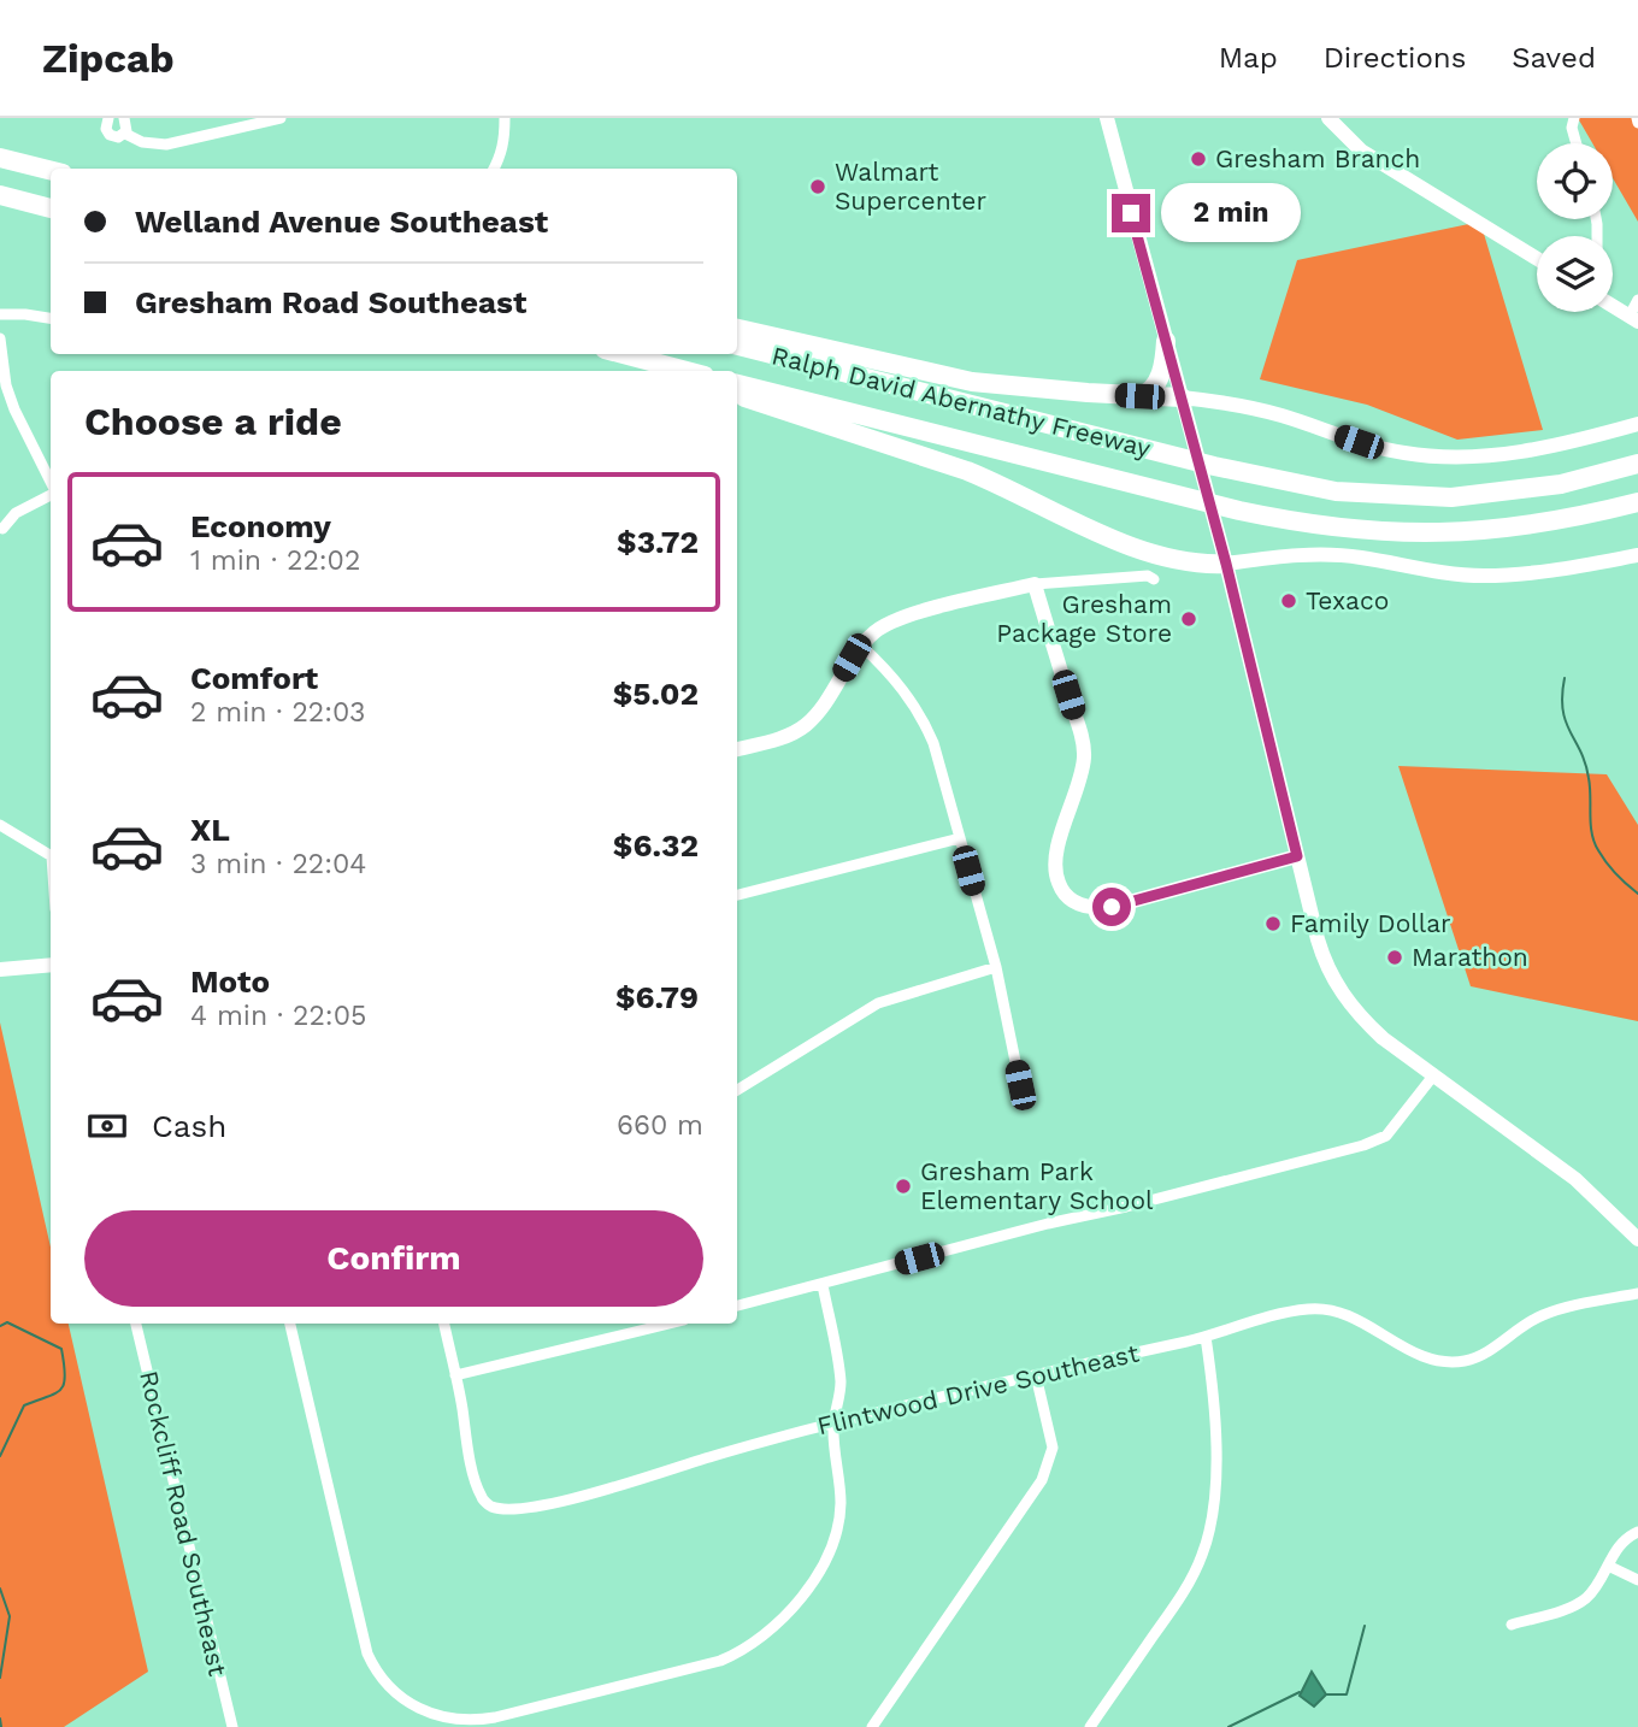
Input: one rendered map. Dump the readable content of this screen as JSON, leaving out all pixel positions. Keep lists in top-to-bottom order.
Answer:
{
  "streets": {
    "highway": ["Ralph David Abernathy Freeway"],
    "street": ["Flintwood Drive Southeast", "Rockcliff Road Southeast"]
  },
  "places": [
    "Gresham Branch",
    "Walmart Supercenter",
    "Texaco",
    "Gresham Package Store",
    "Family Dollar",
    "Marathon",
    "Gresham Park Elementary School"
  ],
  "page": {
    "header": "Zipcab",
    "nav": ["Map", "Directions", "Saved"],
    "banner": ["Welland Avenue Southeast", "Gresham Road Southeast"],
    "bubble": "2 min",
    "heading": "Choose a ride",
    "list": [
      {
        "name": "Economy",
        "note": "1 min · 22:02",
        "value": "$3.72"
      },
      {
        "name": "Comfort",
        "note": "2 min · 22:03",
        "value": "$5.02"
      },
      {
        "name": "XL",
        "note": "3 min · 22:04",
        "value": "$6.32"
      },
      {
        "name": "Moto",
        "note": "4 min · 22:05",
        "value": "$6.79"
      }
    ],
    "pay": ["Cash", "660 m"],
    "buttons": "Confirm"
  }
}
